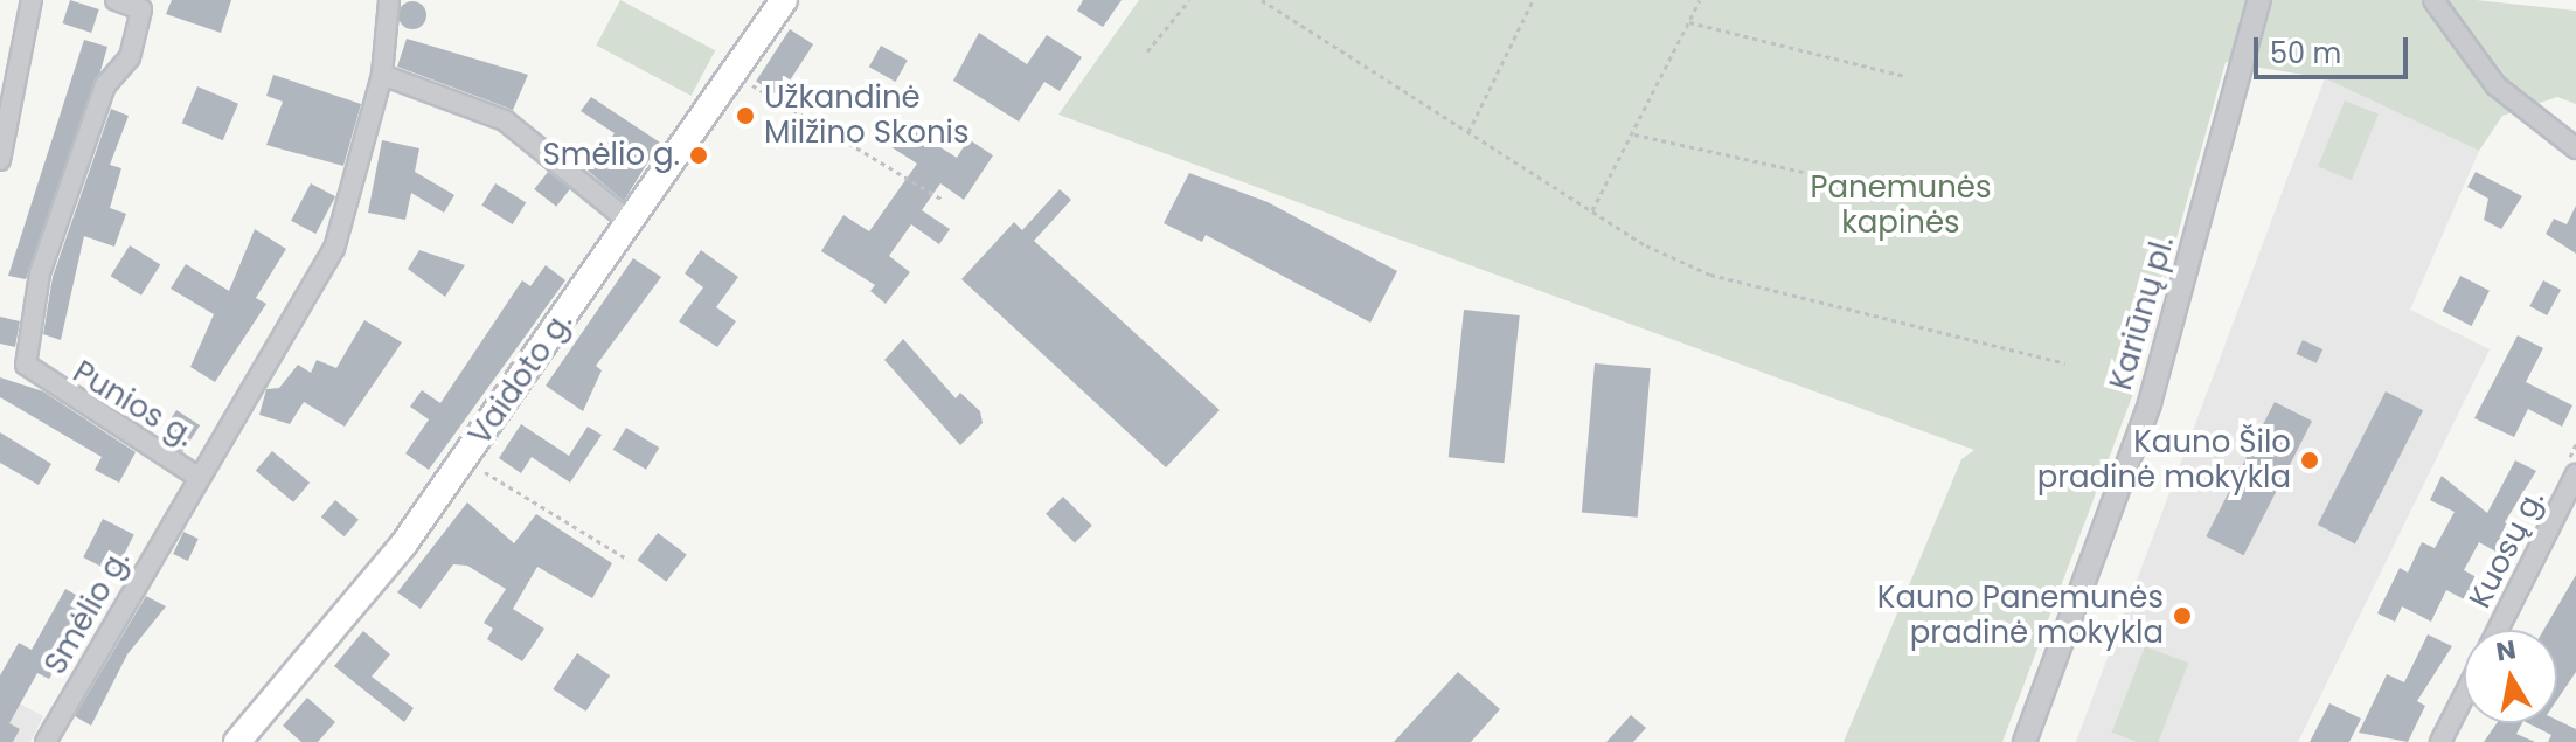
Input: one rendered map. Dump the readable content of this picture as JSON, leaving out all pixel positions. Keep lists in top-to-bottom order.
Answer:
{
  "streets": {
    "main road": ["Vaidoto g."],
    "street": [
      "Kariūnų pl.",
      "Punios g.",
      "Kuosų g.",
      "Smėlio g."
    ]
  },
  "crossings": [
    ["Punios g.", "Smėlio g."]
  ],
  "parks": ["Panemunės kapinės"],
  "places": [
    "Užkandinė Milžino Skonis",
    "Smėlio g.",
    "Kauno Šilo pradinė mokykla",
    "Kauno Panemunės pradinė mokykla"
  ],
  "scale_bar": "50 m",
  "north": "top"
}
